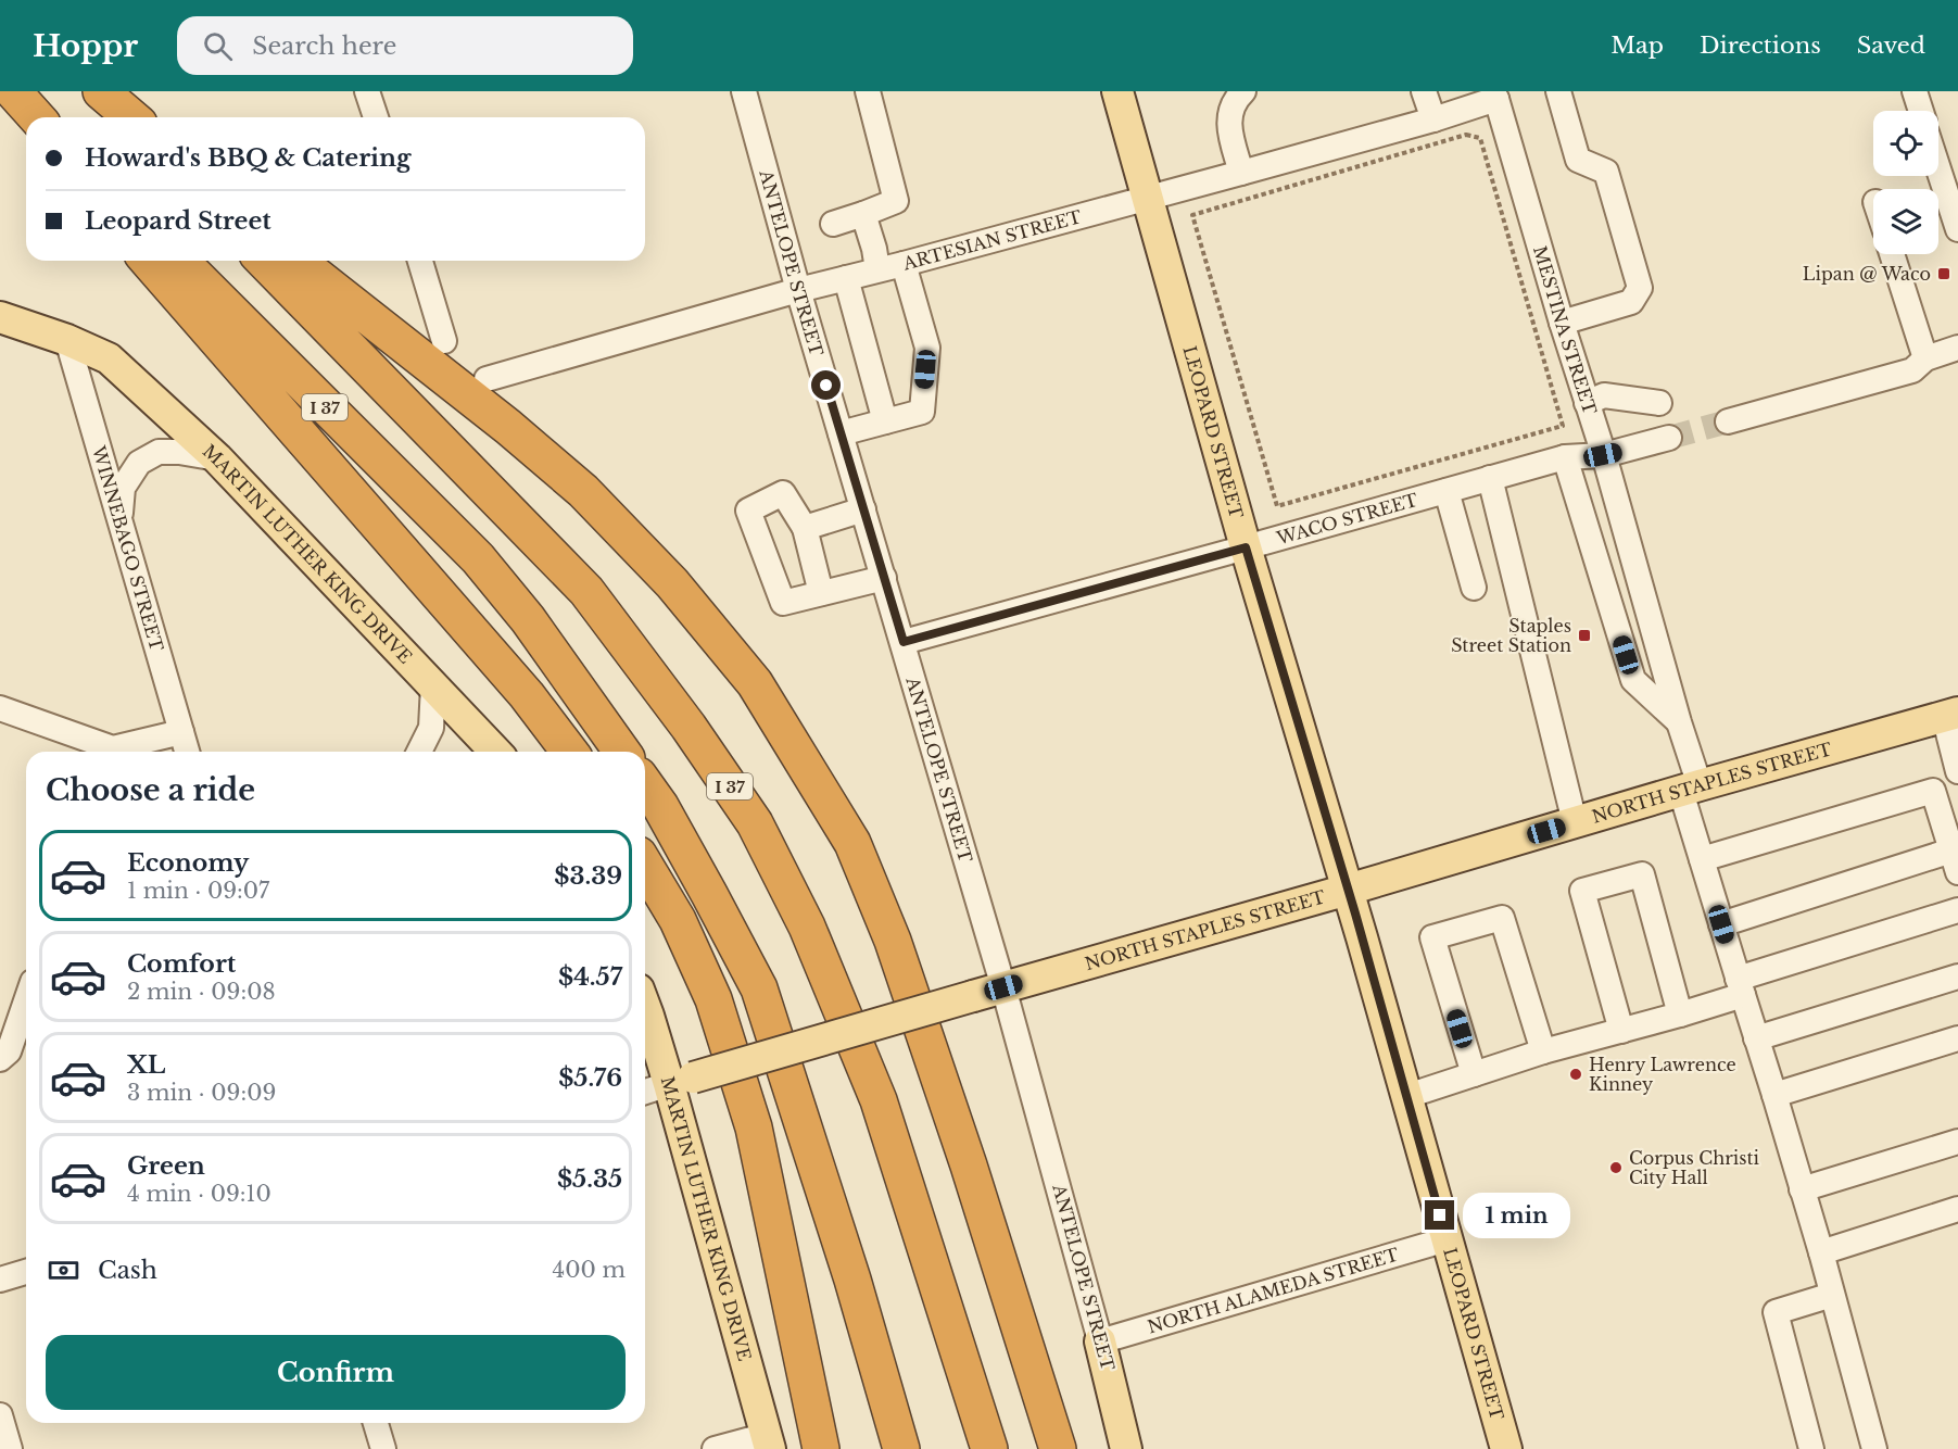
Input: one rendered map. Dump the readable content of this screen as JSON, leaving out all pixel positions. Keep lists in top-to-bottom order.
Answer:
{
  "streets": {
    "highway": ["I 37"],
    "main road": ["LEOPARD STREET", "MARTIN LUTHER KING DRIVE", "NORTH STAPLES STREET"],
    "street": [
      "ARTESIAN STREET",
      "ANTELOPE STREET",
      "MESTINA STREET",
      "WACO STREET",
      "WINNEBAGO STREET",
      "NORTH ALAMEDA STREET"
    ]
  },
  "crossings": [
    ["ARTESIAN STREET", "ANTELOPE STREET"],
    ["ARTESIAN STREET", "MESTINA STREET"],
    ["ARTESIAN STREET", "LEOPARD STREET"],
    ["ANTELOPE STREET", "WACO STREET"],
    ["ANTELOPE STREET", "NORTH STAPLES STREET"],
    ["ANTELOPE STREET", "NORTH ALAMEDA STREET"],
    ["MESTINA STREET", "WACO STREET"],
    ["MESTINA STREET", "NORTH STAPLES STREET"],
    ["LEOPARD STREET", "WACO STREET"],
    ["LEOPARD STREET", "NORTH STAPLES STREET"],
    ["LEOPARD STREET", "NORTH ALAMEDA STREET"],
    ["WINNEBAGO STREET", "MARTIN LUTHER KING DRIVE"],
    ["MARTIN LUTHER KING DRIVE", "NORTH STAPLES STREET"]
  ],
  "places": {
    "transit": ["Lipan @ Waco", "Staples Street Station"],
    "other": ["Henry Lawrence Kinney", "Corpus Christi City Hall"]
  },
  "page": {
    "header": "Hoppr",
    "search": "Search here",
    "nav": ["Map", "Directions", "Saved"],
    "banner": ["Howard's BBQ & Catering", "Leopard Street"],
    "heading": "Choose a ride",
    "list": [
      {
        "name": "Economy",
        "note": "1 min · 09:07",
        "value": "$3.39"
      },
      {
        "name": "Comfort",
        "note": "2 min · 09:08",
        "value": "$4.57"
      },
      {
        "name": "XL",
        "note": "3 min · 09:09",
        "value": "$5.76"
      },
      {
        "name": "Green",
        "note": "4 min · 09:10",
        "value": "$5.35"
      }
    ],
    "bubble": "1 min",
    "pay": ["Cash", "400 m"],
    "buttons": "Confirm"
  }
}
